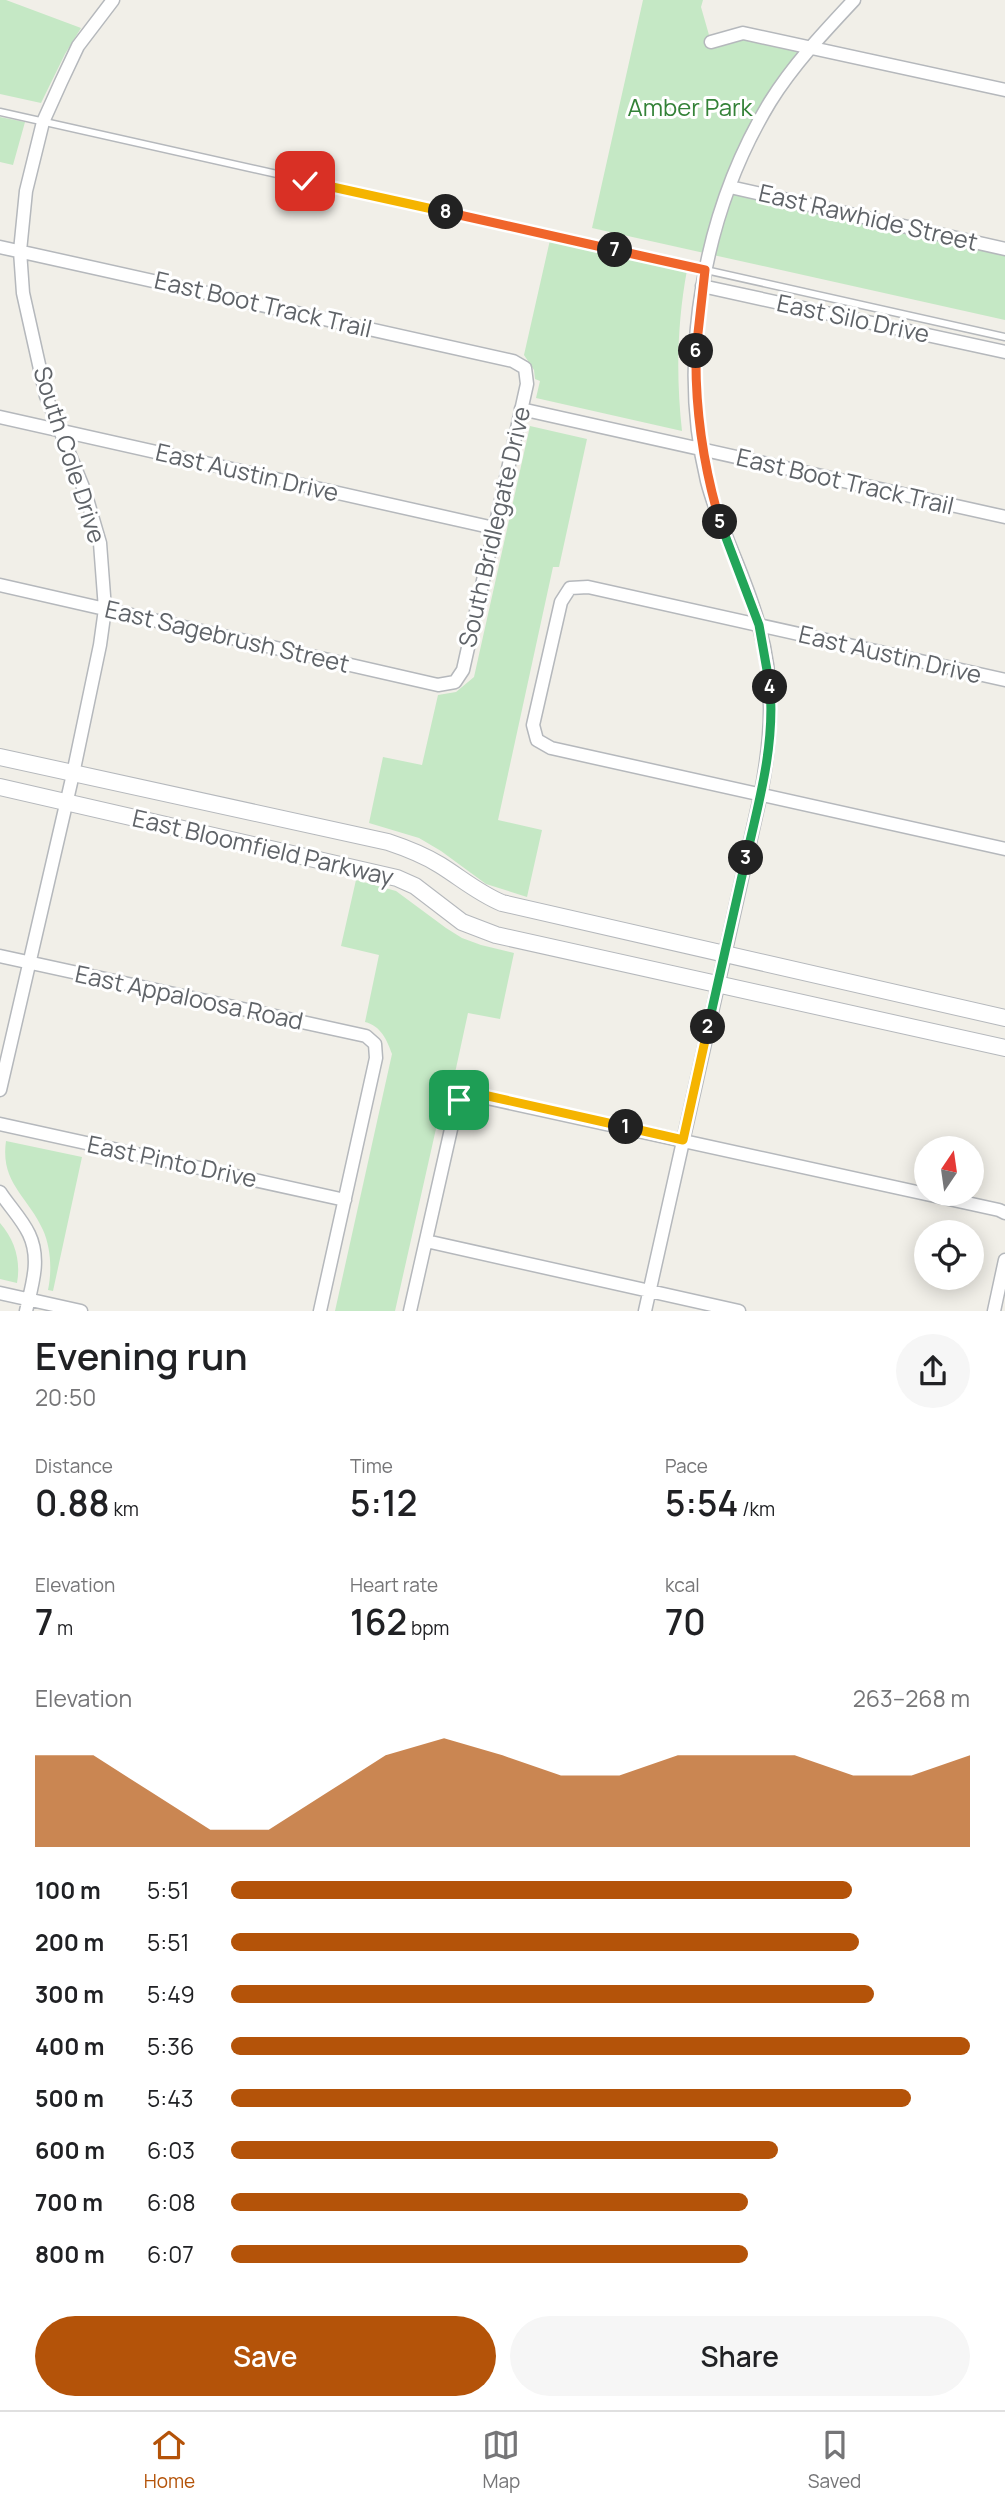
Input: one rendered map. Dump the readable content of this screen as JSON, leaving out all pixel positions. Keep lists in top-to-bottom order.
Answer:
{
  "streets": {
    "street": [
      "East Rawhide Street",
      "East Boot Track Trail",
      "East Silo Drive",
      "South Cole Drive",
      "East Austin Drive",
      "South Bridlegate Drive",
      "East Sagebrush Street",
      "East Bloomfield Parkway",
      "East Appaloosa Road",
      "East Pinto Drive"
    ]
  },
  "crossings": [
    ["East Boot Track Trail", "South Cole Drive"],
    ["East Boot Track Trail", "South Bridlegate Drive"],
    ["South Cole Drive", "East Austin Drive"],
    ["South Cole Drive", "East Sagebrush Street"],
    ["South Cole Drive", "East Bloomfield Parkway"],
    ["South Cole Drive", "East Appaloosa Road"],
    ["East Austin Drive", "South Bridlegate Drive"],
    ["South Bridlegate Drive", "East Sagebrush Street"],
    ["East Appaloosa Road", "East Pinto Drive"]
  ],
  "parks": ["Amber Park"],
  "north": "top",
  "page": {
    "pins": [
      "8",
      "7",
      "6",
      "5",
      "4",
      "3",
      "2",
      "1"
    ],
    "heading": ["Evening run", "20:50"],
    "stats": [
      ["Distance", "0.88 km"],
      ["Time", "5:12"],
      ["Pace", "5:54 /km"],
      ["Elevation", "7 m"],
      ["Heart rate", "162 bpm"],
      ["kcal", "70"]
    ],
    "chart": ["Elevation", "263–268 m"],
    "list": [
      {
        "name": "100 m",
        "note": "5:51"
      },
      {
        "name": "200 m",
        "note": "5:51"
      },
      {
        "name": "300 m",
        "note": "5:49"
      },
      {
        "name": "400 m",
        "note": "5:36"
      },
      {
        "name": "500 m",
        "note": "5:43"
      },
      {
        "name": "600 m",
        "note": "6:03"
      },
      {
        "name": "700 m",
        "note": "6:08"
      },
      {
        "name": "800 m",
        "note": "6:07"
      }
    ],
    "buttons": ["Save", "Share"],
    "tabs": ["Home", "Map", "Saved"]
  }
}
